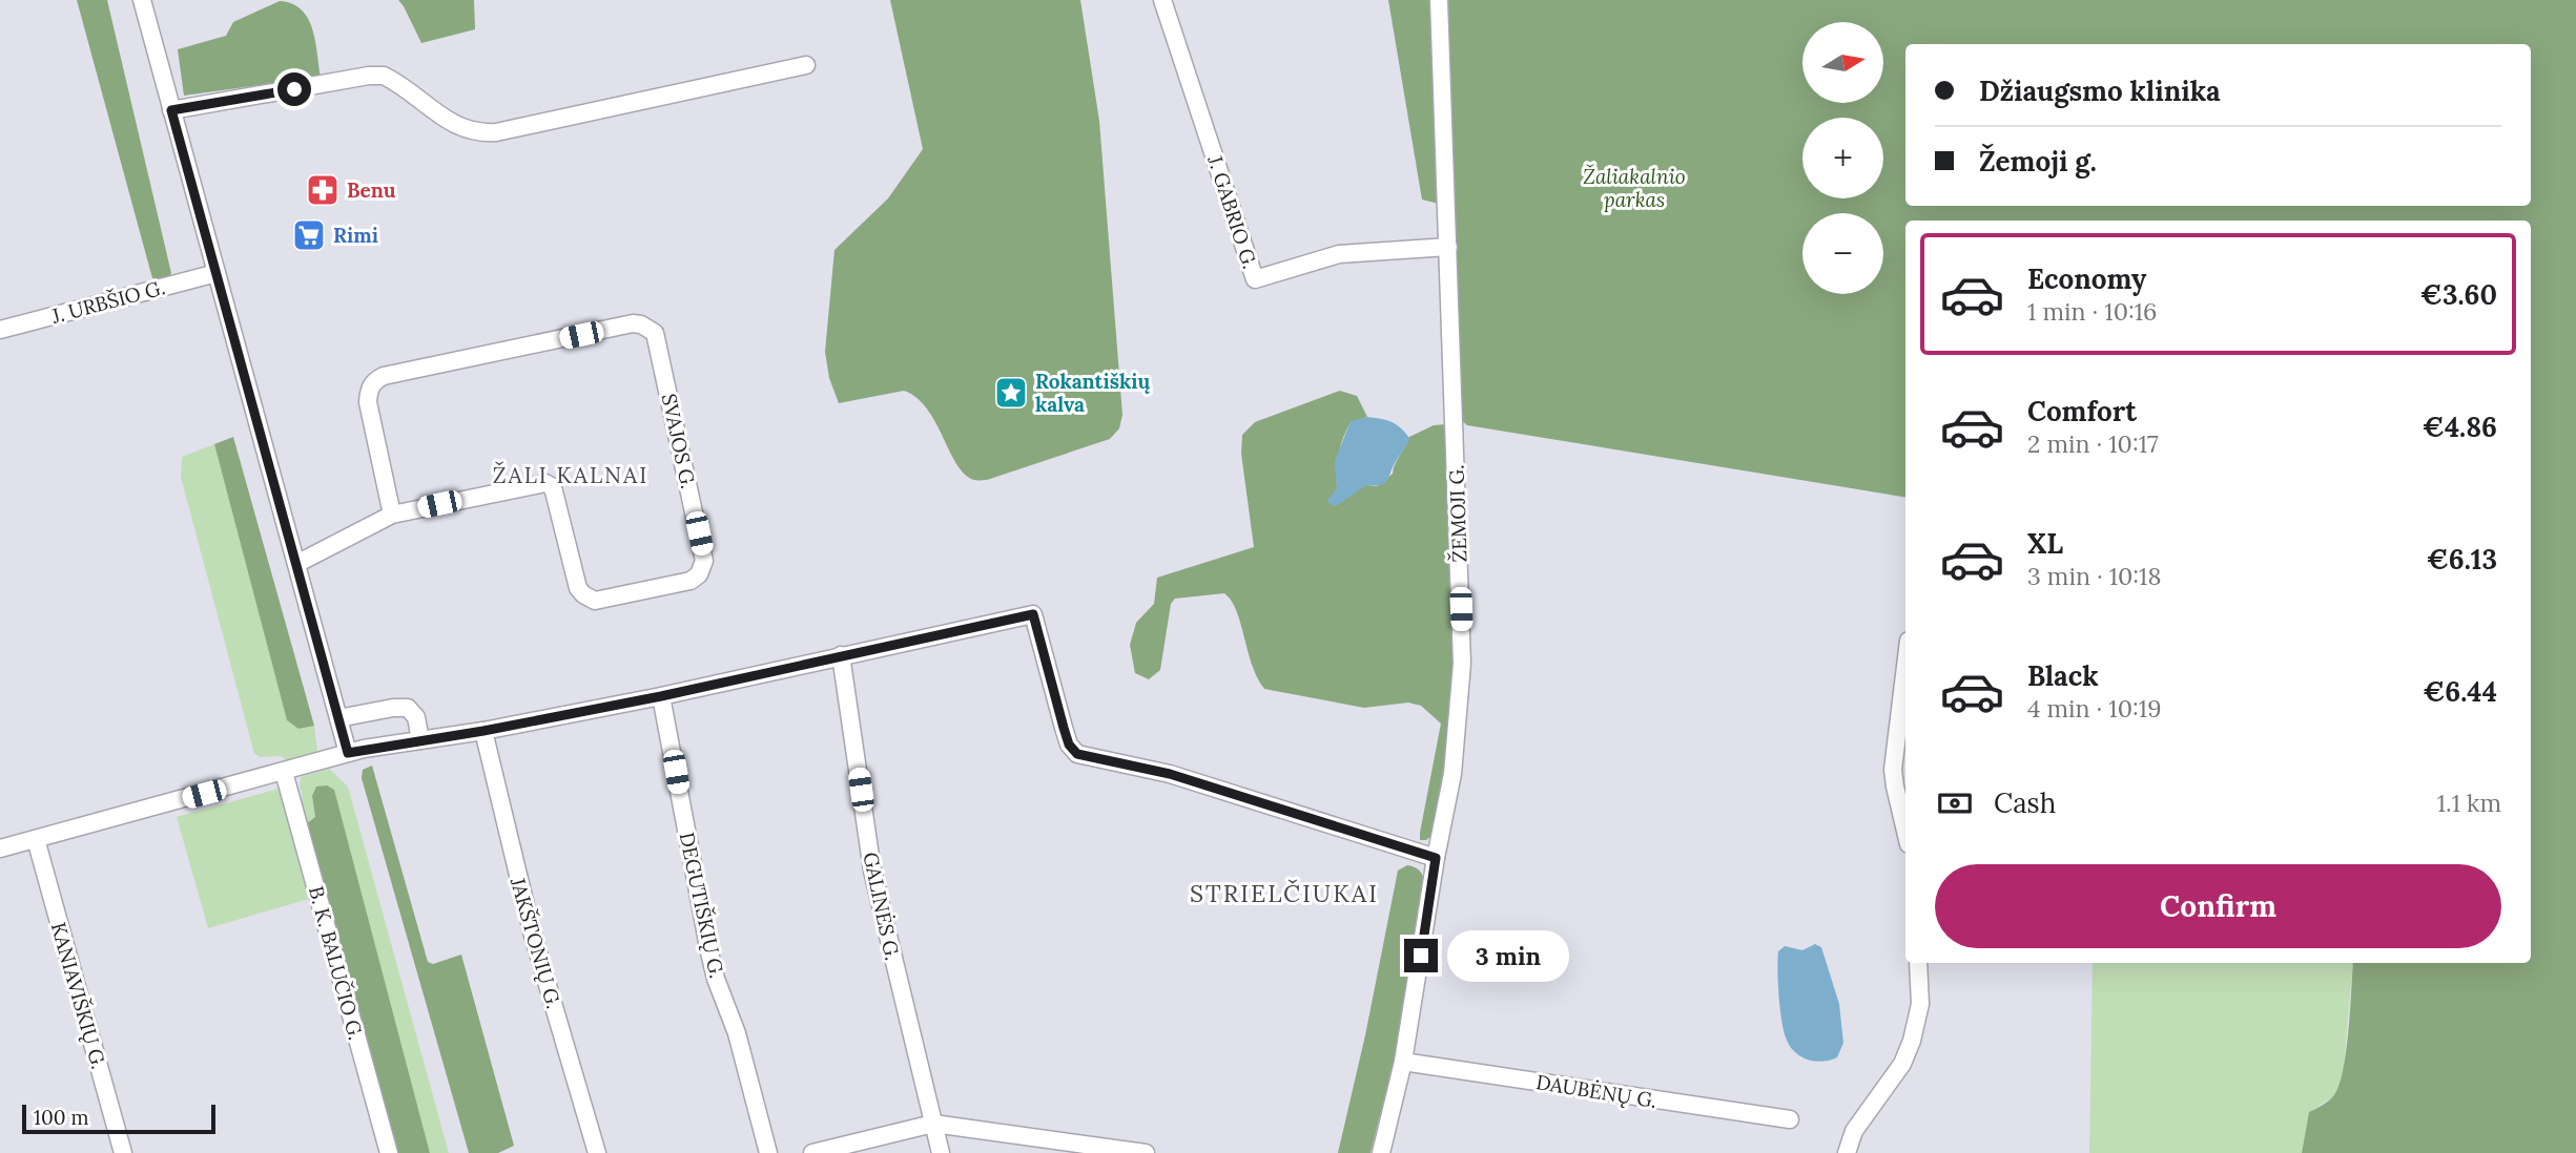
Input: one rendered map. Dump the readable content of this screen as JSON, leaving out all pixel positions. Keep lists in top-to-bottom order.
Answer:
{
  "streets": {
    "street": [
      "J. GABRIO G.",
      "J. URBŠIO G.",
      "SVAJOS G.",
      "ŽEMOJI G.",
      "DEGUTIŠKIŲ G.",
      "GALINĖS G.",
      "JAKŠTONIŲ G.",
      "B. K. BALUČIO G.",
      "KANIAVIŠKIŲ G.",
      "DAUBĖNŲ G."
    ]
  },
  "crossings": [
    ["J. GABRIO G.", "ŽEMOJI G."],
    ["ŽEMOJI G.", "DAUBĖNŲ G."]
  ],
  "districts": ["ŽALI KALNAI", "STRIELČIUKAI"],
  "parks": ["Žaliakalnio parkas"],
  "places": {
    "pharmacy": ["Benu"],
    "supermarket": ["Rimi"],
    "place": ["Rokantiškių kalva"]
  },
  "scale_bar": "100 m",
  "north": "right",
  "page": {
    "map_buttons": ["+", "−"],
    "banner": ["Džiaugsmo klinika", "Žemoji g."],
    "list": [
      {
        "name": "Economy",
        "note": "1 min · 10:16",
        "value": "€3.60"
      },
      {
        "name": "Comfort",
        "note": "2 min · 10:17",
        "value": "€4.86"
      },
      {
        "name": "XL",
        "note": "3 min · 10:18",
        "value": "€6.13"
      },
      {
        "name": "Black",
        "note": "4 min · 10:19",
        "value": "€6.44"
      }
    ],
    "pay": ["Cash", "1.1 km"],
    "buttons": "Confirm",
    "bubble": "3 min",
    "scale": "100 m"
  }
}
